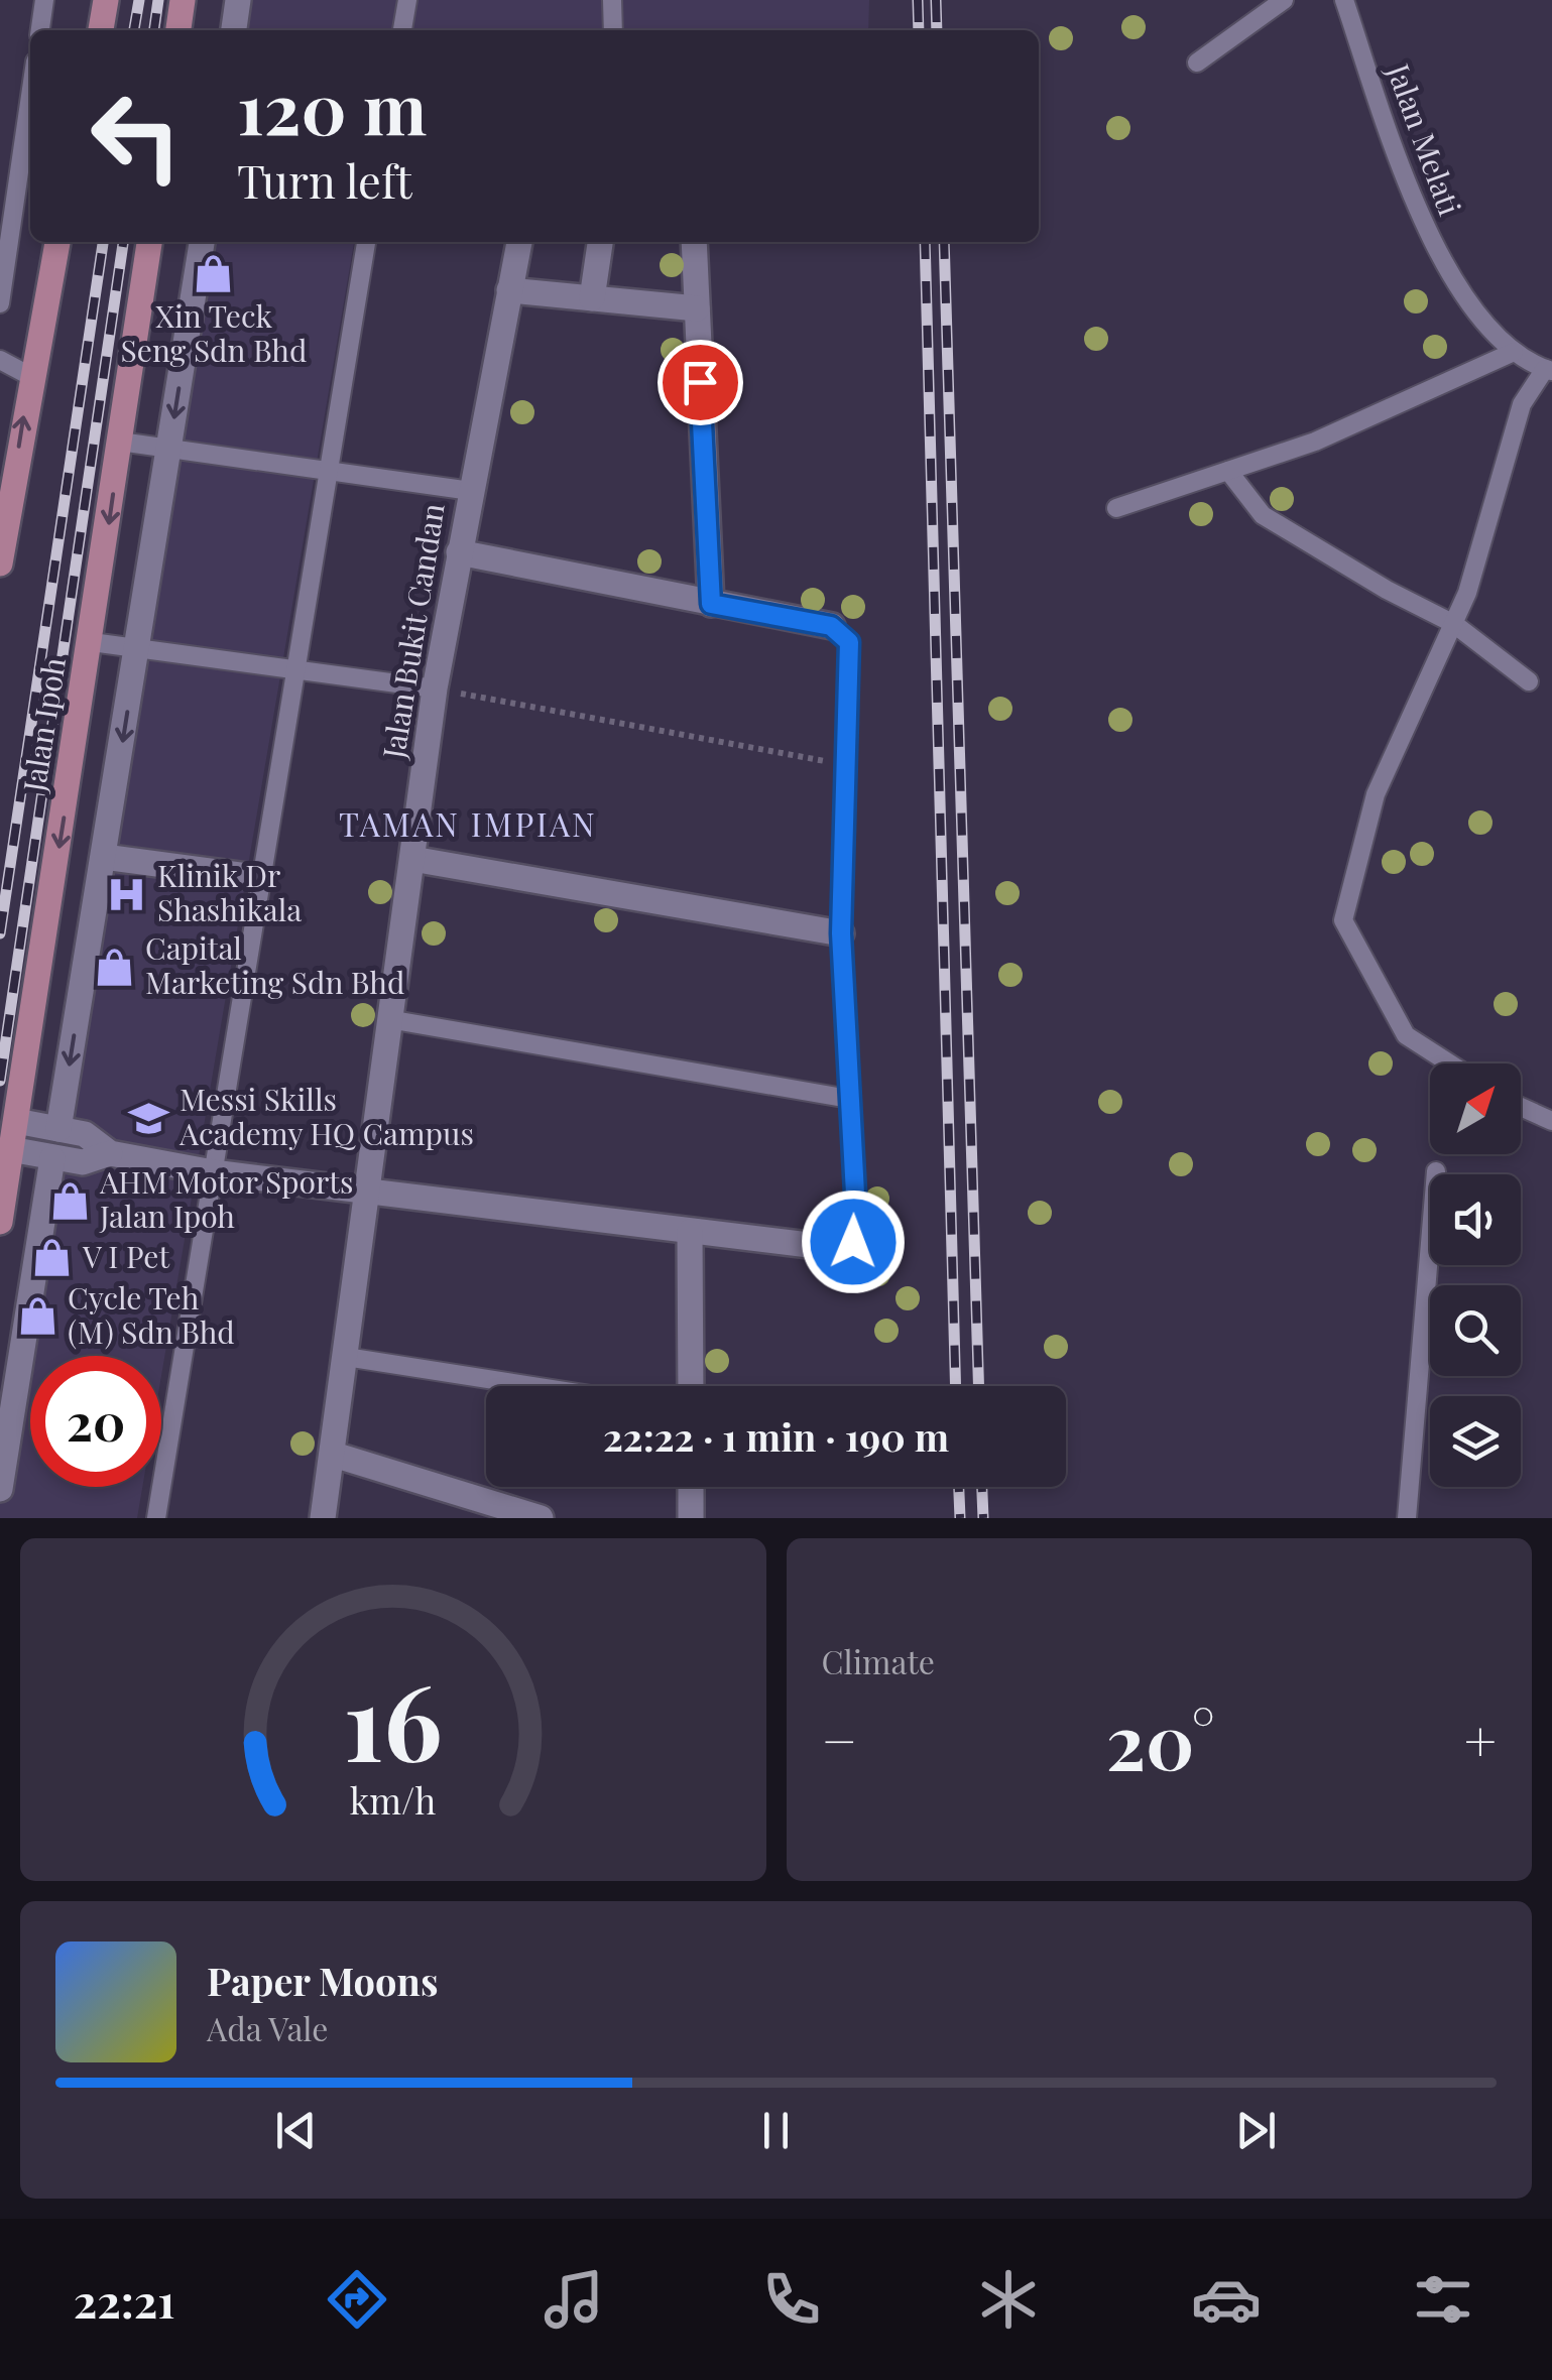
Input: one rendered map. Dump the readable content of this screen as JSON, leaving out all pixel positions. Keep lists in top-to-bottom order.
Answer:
{
  "streets": {
    "main road": ["Jalan Ipoh"],
    "street": ["Jalan Bukit Candan"],
    "lane": ["Jalan Melati"]
  },
  "one_way": ["Jalan Ipoh"],
  "districts": ["TAMAN IMPIAN"],
  "places": {
    "shop": [
      "Xin Teck Seng Sdn Bhd",
      "Capital Marketing Sdn Bhd",
      "AHM Motor Sports Jalan Ipoh",
      "V I Pet",
      "Cycle Teh (M) Sdn Bhd"
    ],
    "hospital": ["Klinik Dr Shashikala"],
    "school or university": ["Messi Skills Academy HQ Campus"]
  },
  "north": "top right",
  "page": {
    "turn": ["120 m", "Turn left"],
    "limit": "20",
    "trip": "22:22 · 1 min · 190 m",
    "tile": "Climate",
    "heat": ["−", "20°", "+"],
    "song": ["Paper Moons", "Ada Vale"],
    "tabs": "22:21",
    "gauge": ["16", "km/h"]
  }
}
